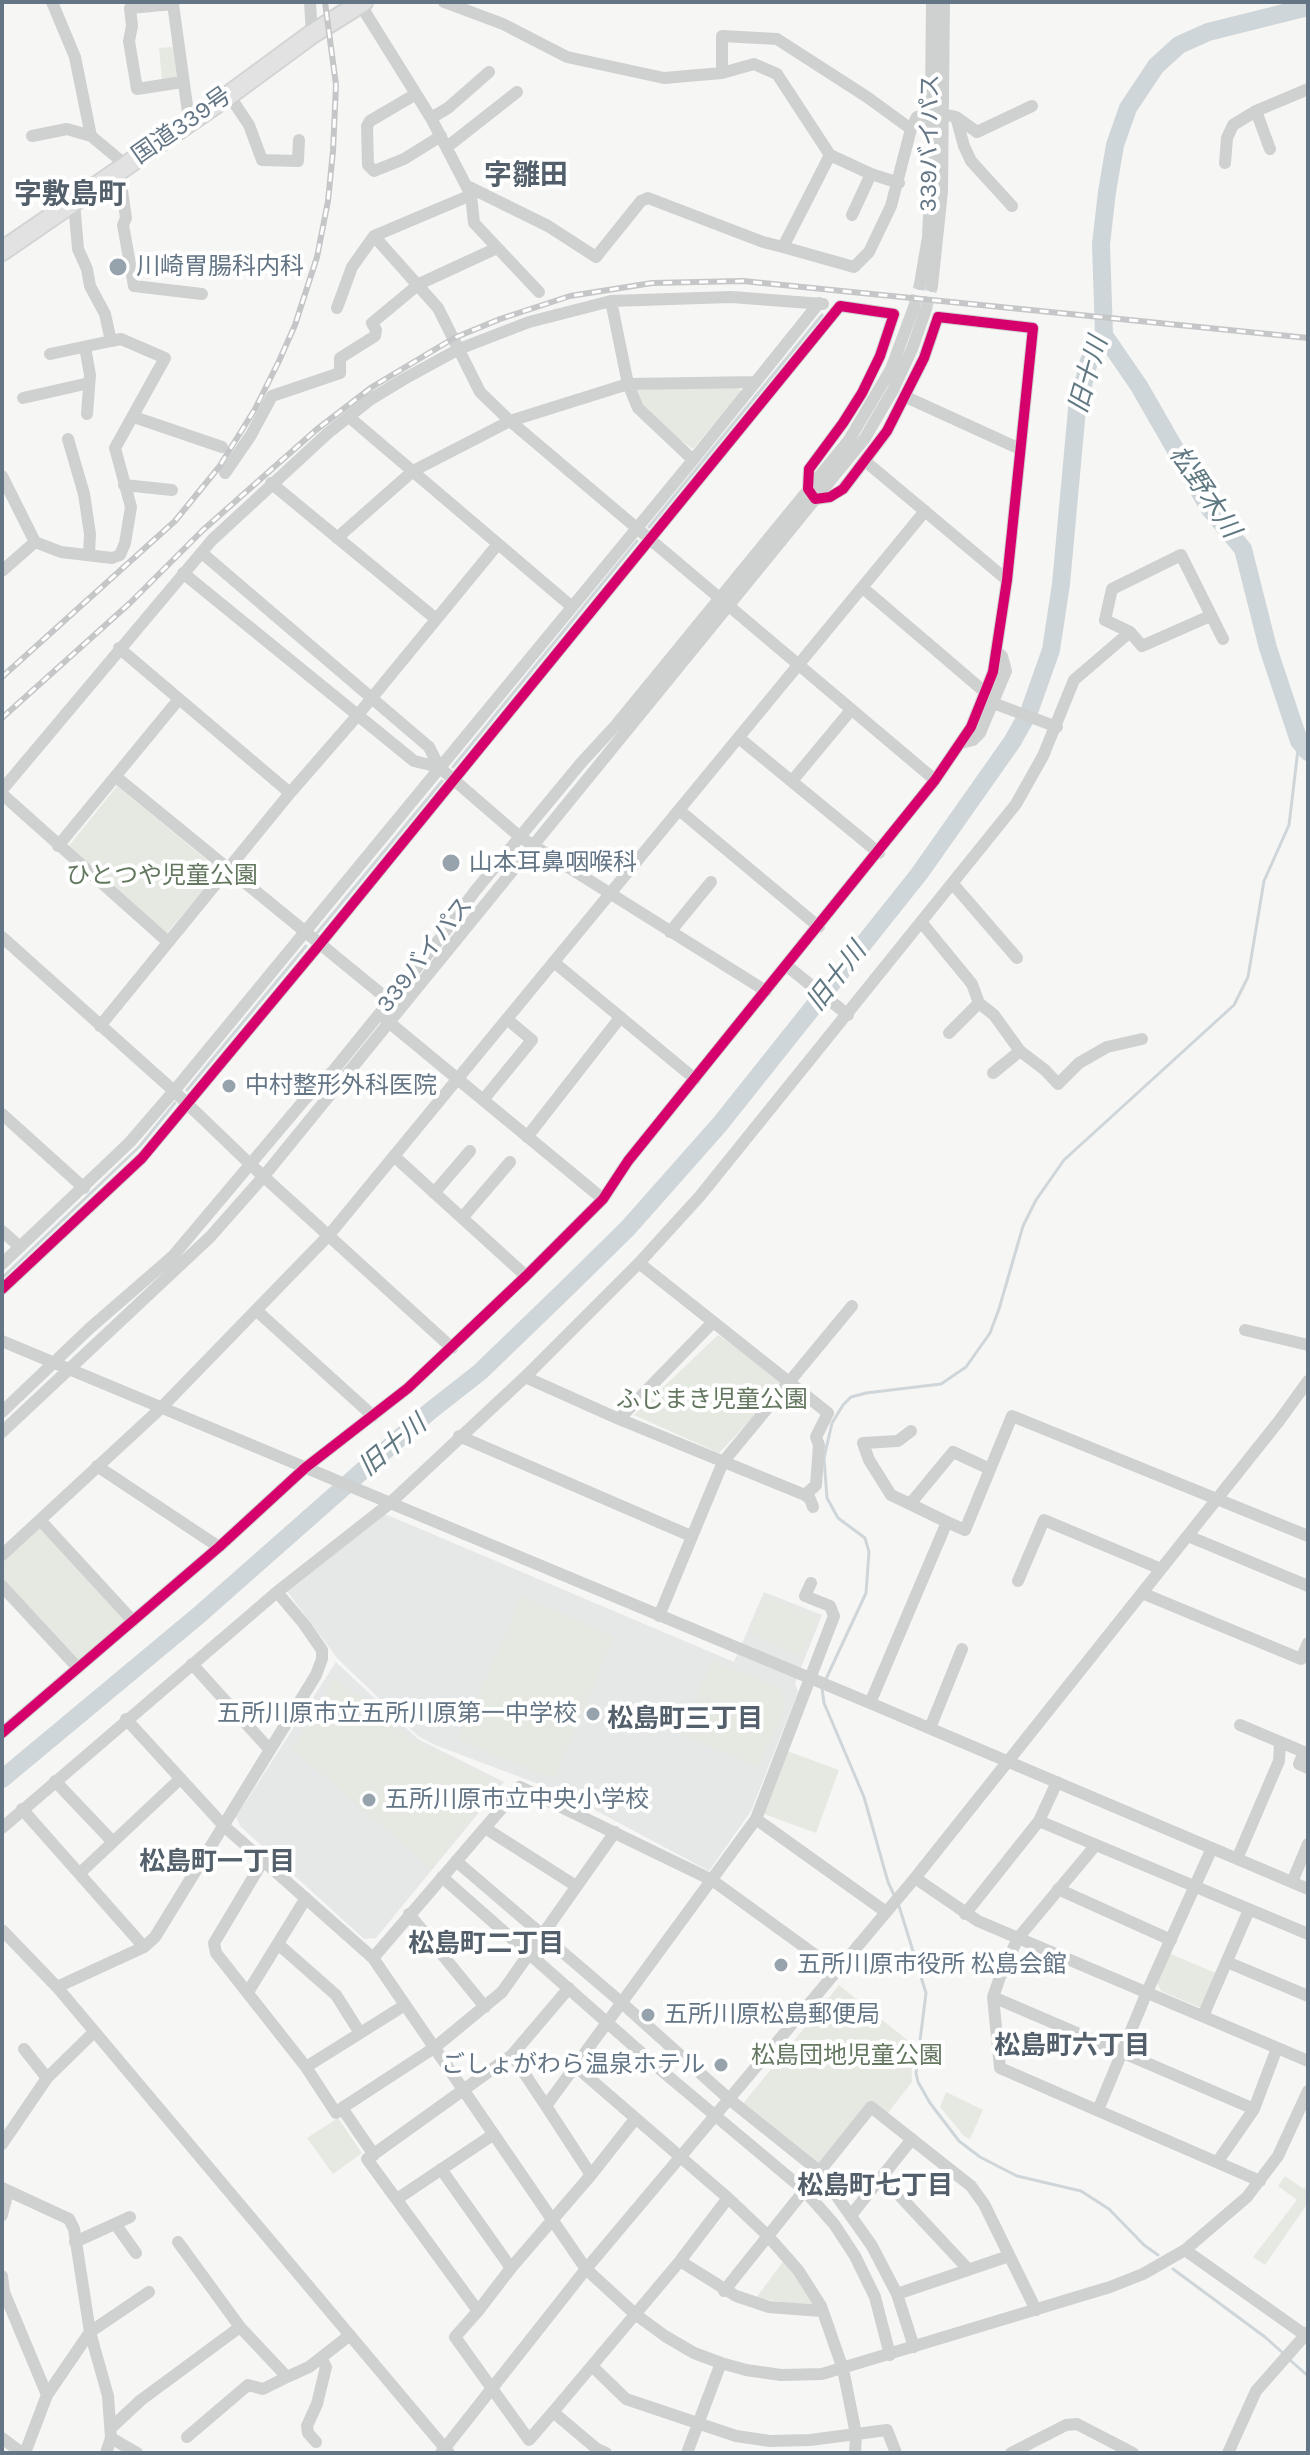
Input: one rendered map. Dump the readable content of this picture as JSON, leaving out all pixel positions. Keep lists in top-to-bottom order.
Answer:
{
  "streets": {
    "highway": ["国道339号"],
    "street": ["339バイパス"]
  },
  "districts": [
    "字雛田",
    "字敷島町",
    "松島町三丁目",
    "松島町一丁目",
    "松島町二丁目",
    "松島町六丁目",
    "松島町七丁目"
  ],
  "water": ["旧十川", "松野木川"],
  "parks": ["ひとつや児童公園", "ふじまき児童公園", "松島団地児童公園"],
  "places": [
    "川崎胃腸科内科",
    "山本耳鼻咽喉科",
    "中村整形外科医院",
    "五所川原市立五所川原第一中学校",
    "五所川原市立中央小学校",
    "五所川原市役所 松島会館",
    "五所川原松島郵便局",
    "ごしょがわら温泉ホテル"
  ]
}
